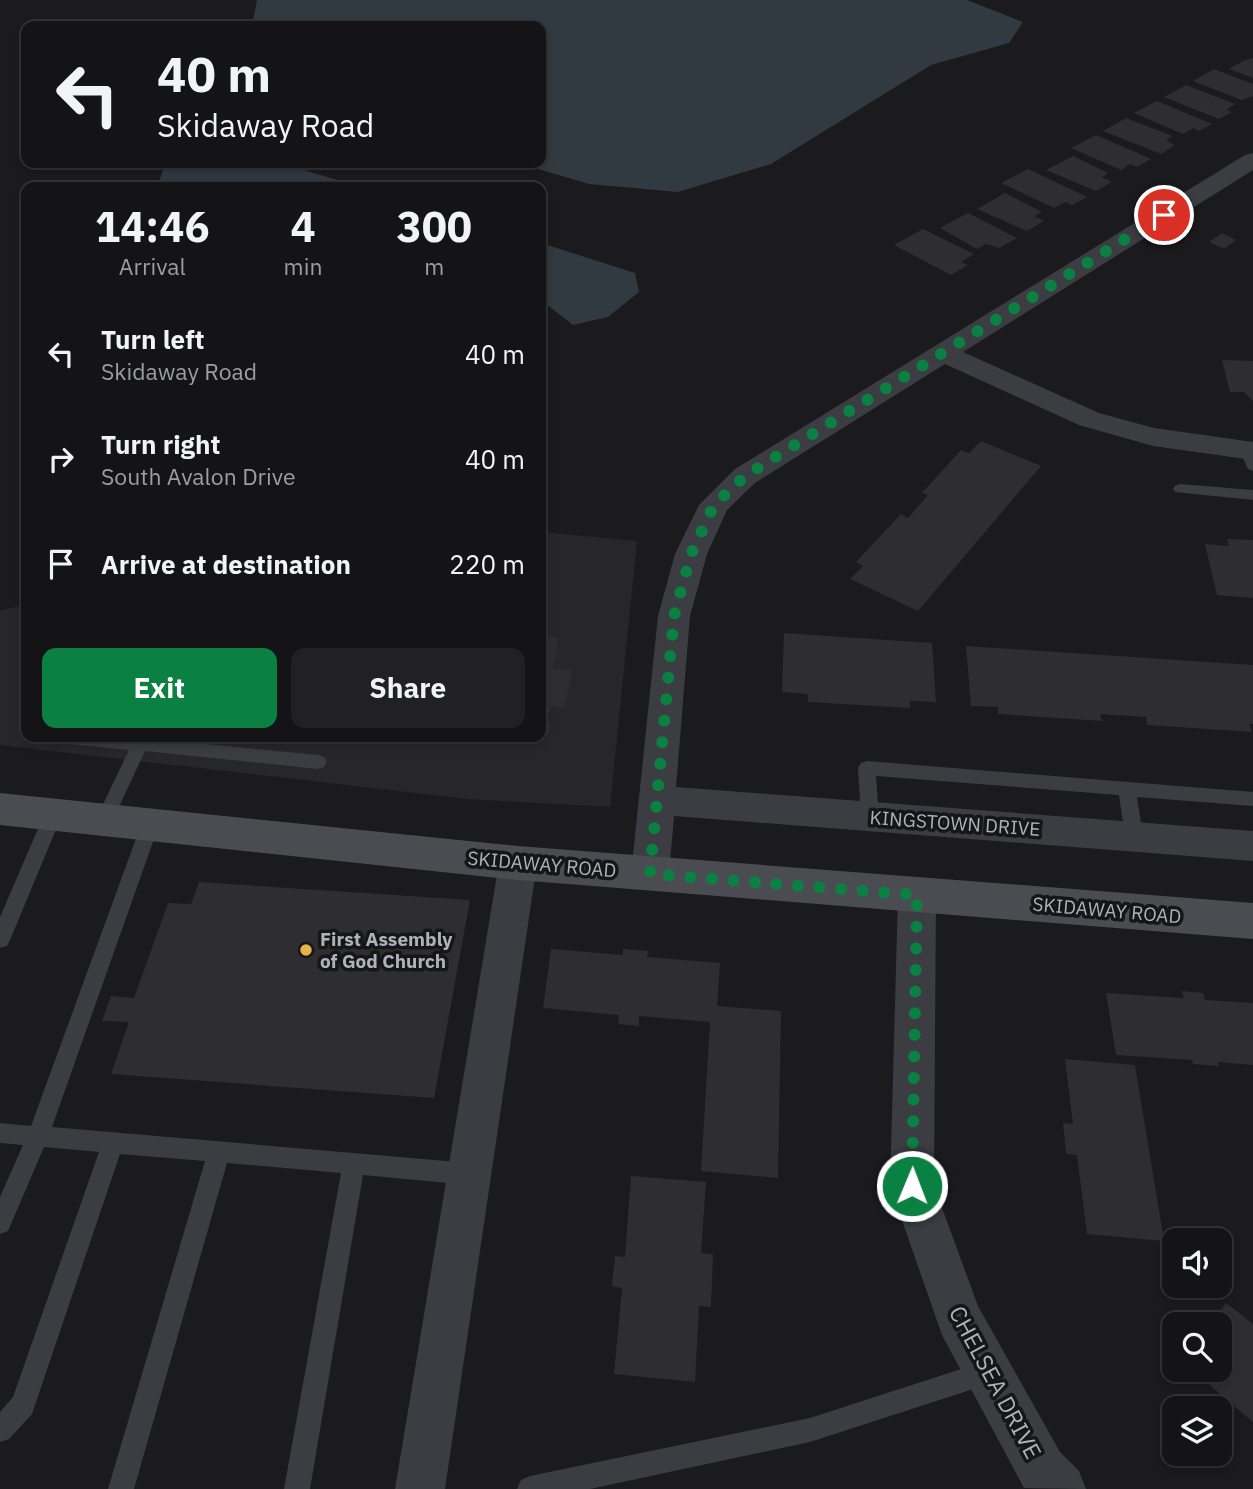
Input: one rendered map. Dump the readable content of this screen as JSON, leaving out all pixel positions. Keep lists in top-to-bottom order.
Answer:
{
  "streets": {
    "main road": ["SKIDAWAY ROAD"],
    "street": ["KINGSTOWN DRIVE", "CHELSEA DRIVE"]
  },
  "crossings": [
    ["SKIDAWAY ROAD", "CHELSEA DRIVE"]
  ],
  "places": ["First Assembly of God Church"],
  "page": {
    "turn": ["40 m", "Skidaway Road"],
    "eta": [
      "14:46",
      "Arrival",
      "4",
      "min",
      "300",
      "m"
    ],
    "list": [
      {
        "name": "Turn left",
        "note": "Skidaway Road",
        "value": "40 m"
      },
      {
        "name": "Turn right",
        "note": "South Avalon Drive",
        "value": "40 m"
      },
      {
        "name": "Arrive at destination",
        "value": "220 m"
      }
    ],
    "buttons": ["Exit", "Share"]
  }
}
